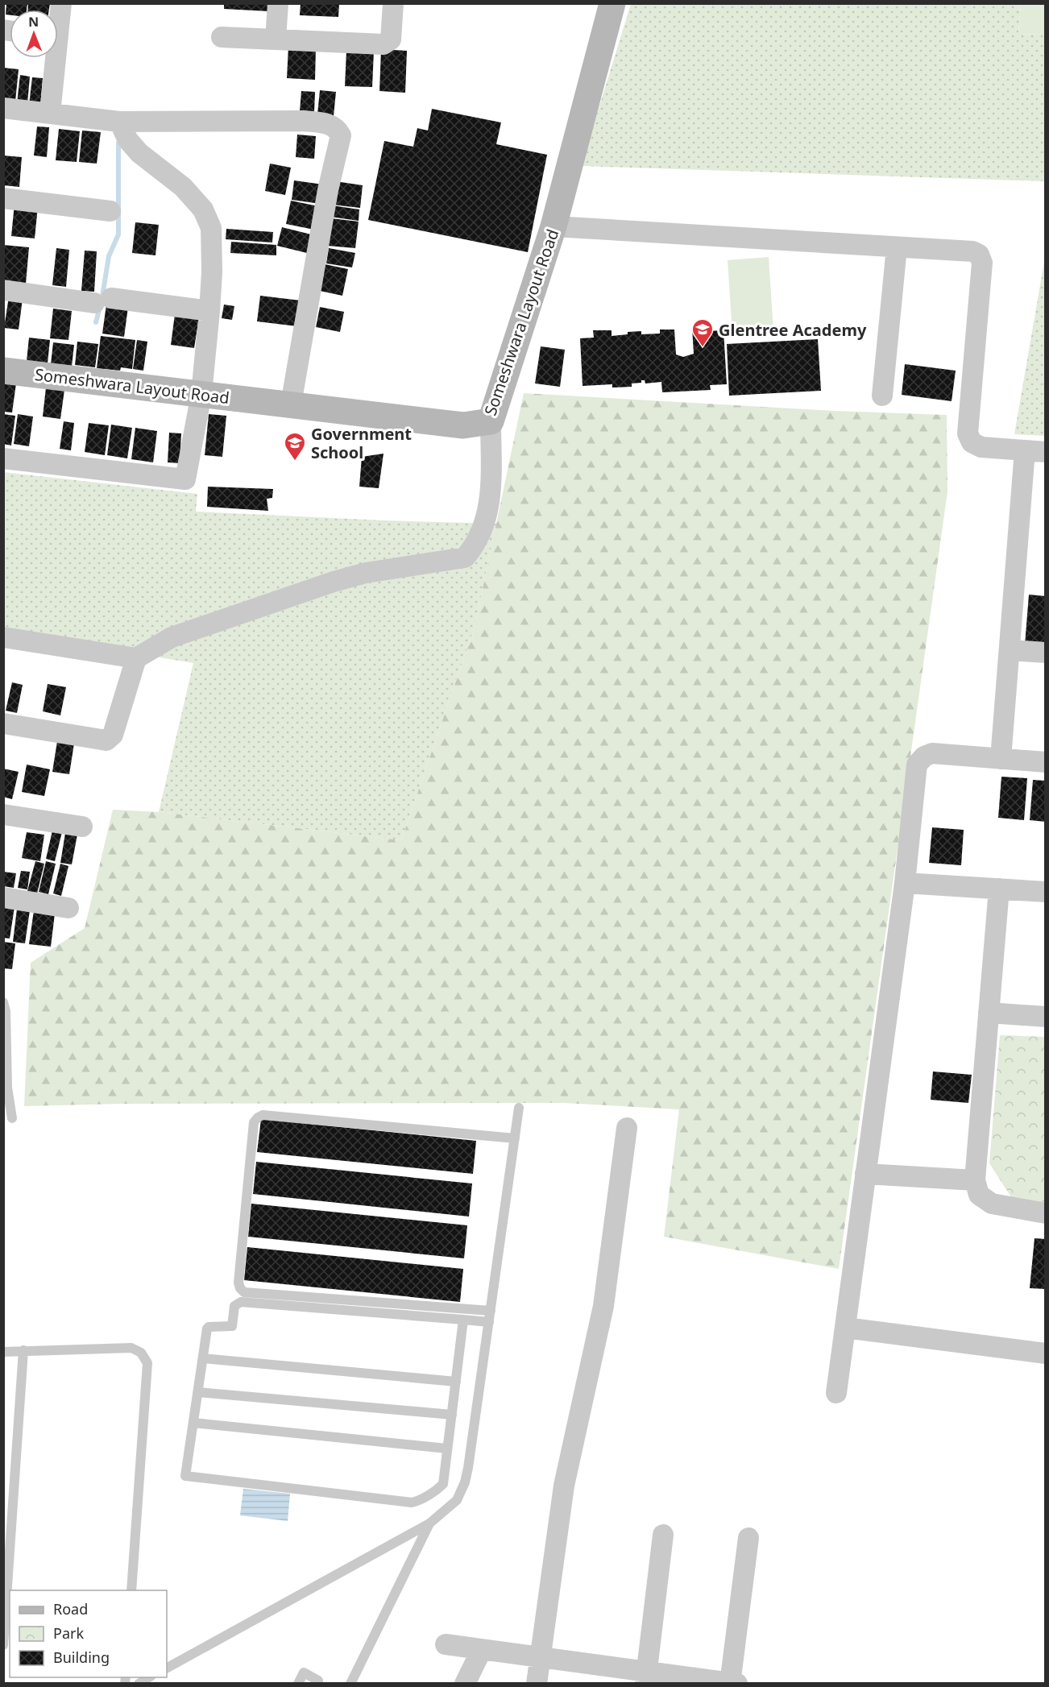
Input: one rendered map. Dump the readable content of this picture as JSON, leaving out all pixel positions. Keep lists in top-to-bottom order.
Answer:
{
  "streets": {
    "street": ["Someshwara Layout Road"]
  },
  "places": {
    "school or university": ["Glentree Academy", "Government School"]
  },
  "legend": ["Road", "Park", "Building"],
  "north": "top"
}
